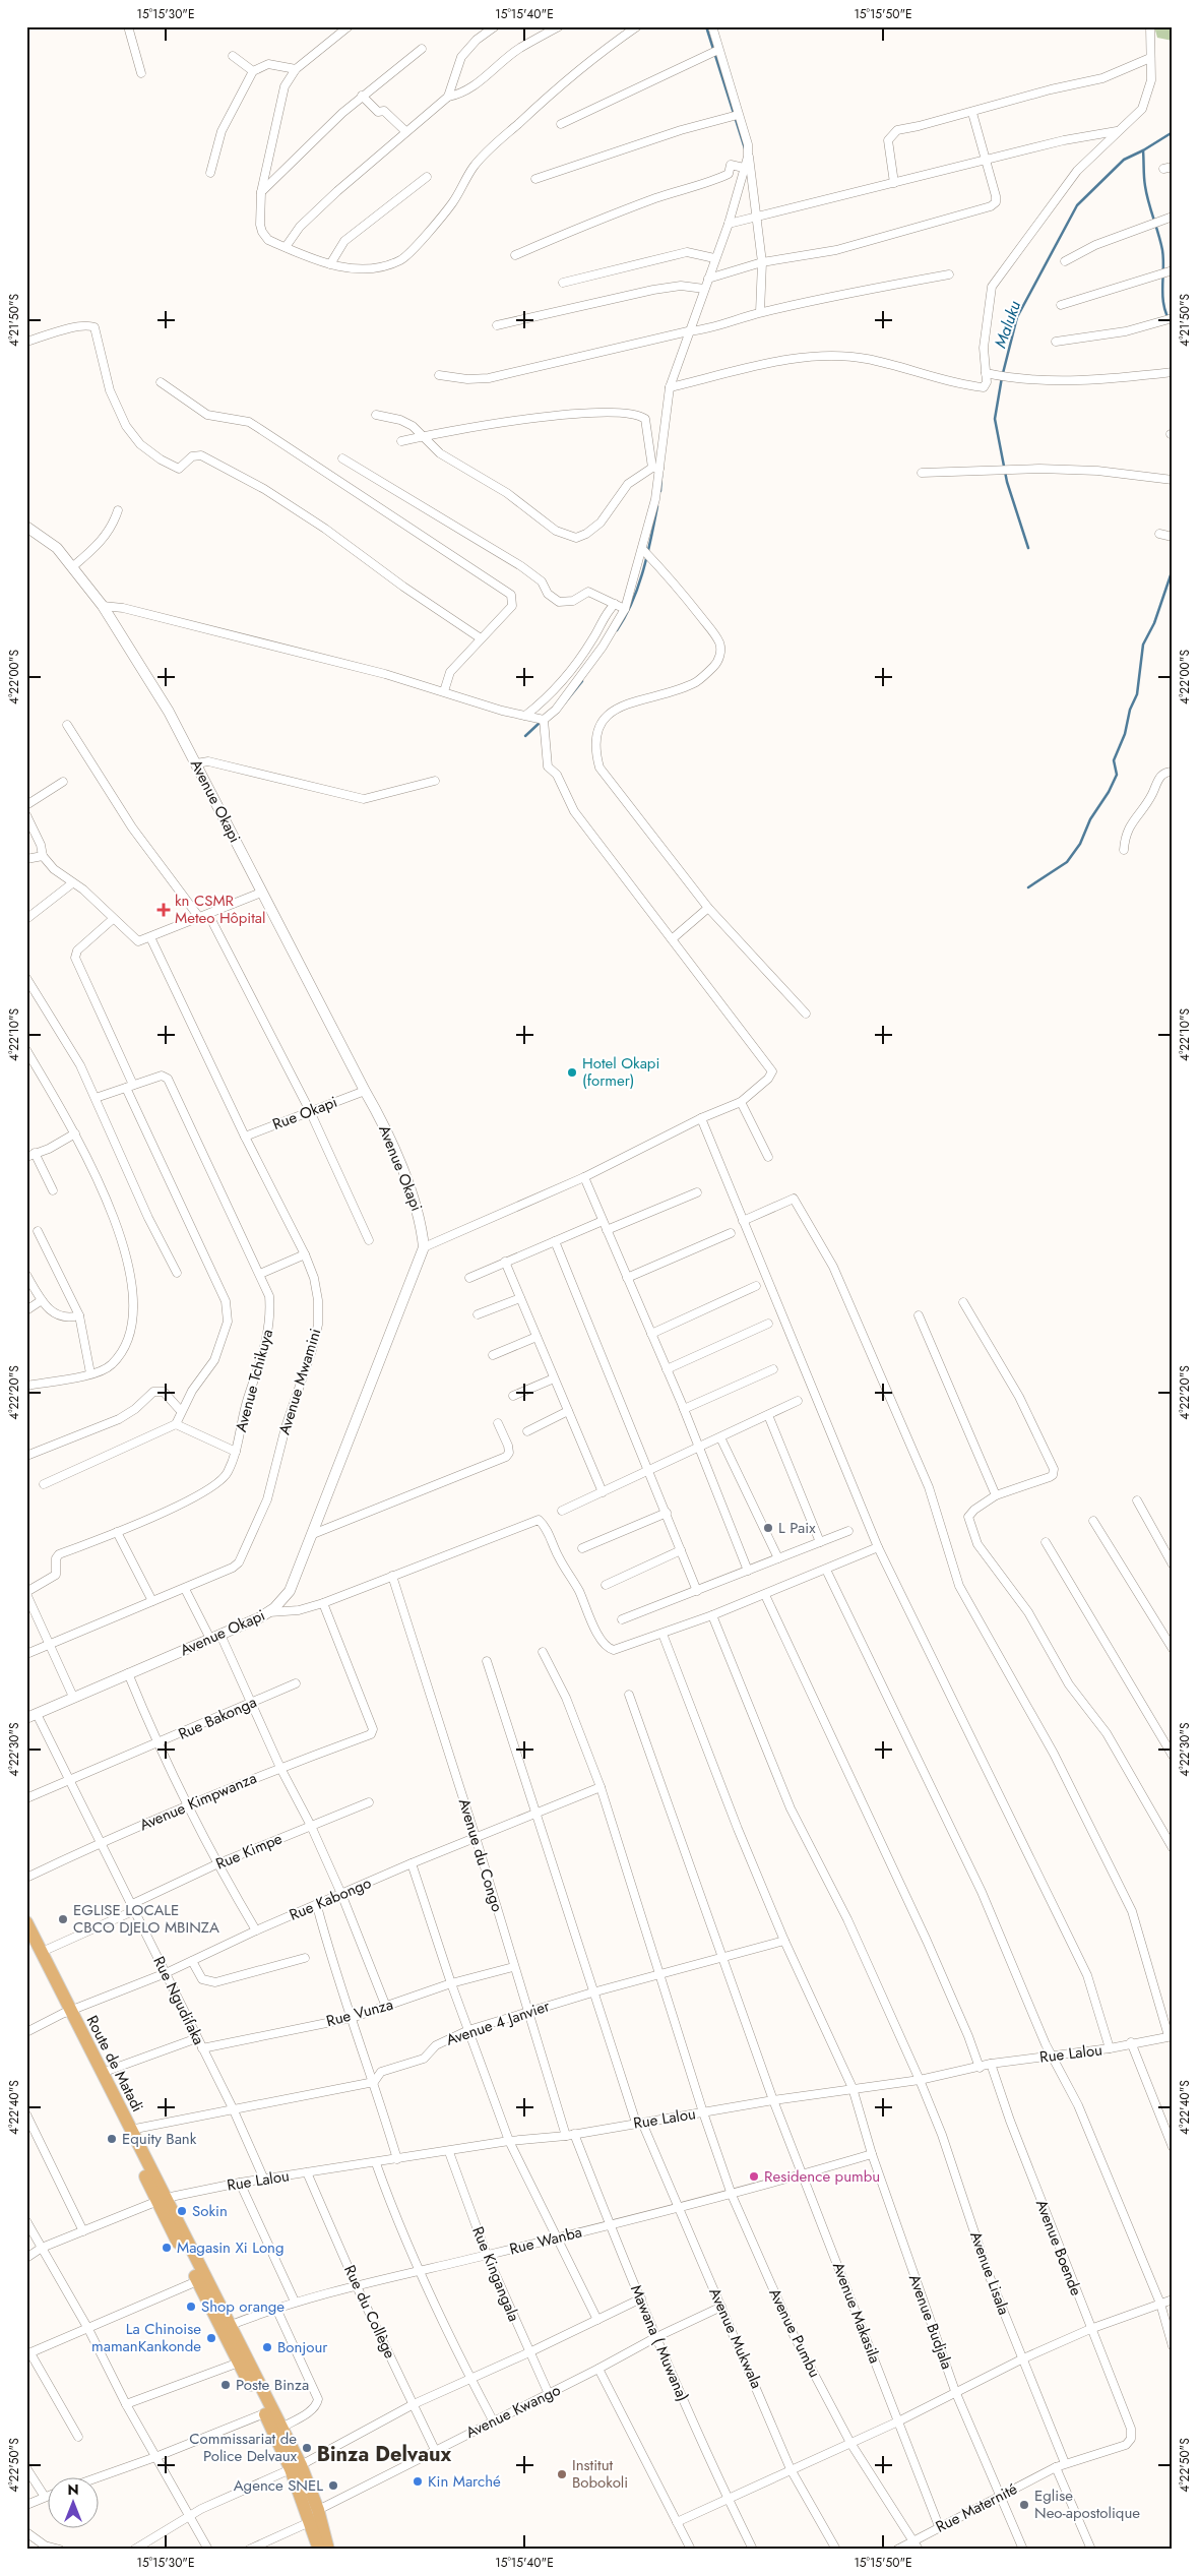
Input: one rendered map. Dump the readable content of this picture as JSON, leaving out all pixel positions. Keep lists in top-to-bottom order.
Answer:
{
  "streets": {
    "main road": ["Route de Matadi"],
    "street": [
      "Avenue Okapi",
      "Rue Okapi",
      "Avenue Tchikuya",
      "Avenue Mwamini",
      "Rue Bakonga",
      "Avenue Kimpwanza",
      "Rue Kimpe",
      "Avenue du Congo",
      "Rue Kabongo",
      "Rue Ngudifaka",
      "Rue Vunza",
      "Avenue 4 Janvier",
      "Rue Lalou",
      "Rue Wanba",
      "Avenue Boende",
      "Avenue Lisala",
      "Rue Kingangala",
      "Rue du Collège",
      "Avenue Makasila",
      "Avenue Budjala",
      "Avenue Pumbu",
      "Avenue Mukwala",
      "Mawana ( Muwana)",
      "Avenue Kwango",
      "Rue Maternité"
    ]
  },
  "crossings": [
    ["Avenue Okapi", "Rue Okapi"],
    ["Avenue Okapi", "Rue Ngudifaka"],
    ["Rue Okapi", "Avenue Mwamini"],
    ["Rue Bakonga", "Rue Ngudifaka"],
    ["Avenue Kimpwanza", "Rue Ngudifaka"],
    ["Rue Kimpe", "Rue Ngudifaka"],
    ["Rue Kimpe", "Route de Matadi"],
    ["Avenue du Congo", "Rue Kabongo"],
    ["Avenue du Congo", "Rue Vunza"],
    ["Avenue du Congo", "Avenue 4 Janvier"],
    ["Avenue du Congo", "Rue Lalou"],
    ["Avenue du Congo", "Mawana ( Muwana)"],
    ["Rue Kabongo", "Rue Ngudifaka"],
    ["Rue Kabongo", "Route de Matadi"],
    ["Rue Kabongo", "Avenue Pumbu"],
    ["Rue Kabongo", "Avenue Mukwala"],
    ["Rue Ngudifaka", "Rue Vunza"],
    ["Rue Ngudifaka", "Avenue 4 Janvier"],
    ["Rue Ngudifaka", "Rue Lalou"],
    ["Avenue 4 Janvier", "Route de Matadi"],
    ["Avenue 4 Janvier", "Avenue Makasila"],
    ["Avenue 4 Janvier", "Avenue Budjala"],
    ["Avenue 4 Janvier", "Avenue Pumbu"],
    ["Avenue 4 Janvier", "Avenue Mukwala"],
    ["Rue Lalou", "Route de Matadi"],
    ["Rue Lalou", "Avenue Boende"],
    ["Rue Lalou", "Avenue Lisala"],
    ["Rue Lalou", "Rue Kingangala"],
    ["Rue Lalou", "Rue du Collège"],
    ["Rue Lalou", "Avenue Makasila"],
    ["Rue Lalou", "Avenue Budjala"],
    ["Rue Lalou", "Avenue Pumbu"],
    ["Rue Lalou", "Avenue Mukwala"],
    ["Rue Lalou", "Mawana ( Muwana)"],
    ["Route de Matadi", "Rue Wanba"],
    ["Route de Matadi", "Avenue Kwango"],
    ["Rue Wanba", "Rue Kingangala"],
    ["Rue Wanba", "Rue du Collège"],
    ["Rue Wanba", "Avenue Makasila"],
    ["Rue Wanba", "Avenue Budjala"],
    ["Rue Wanba", "Avenue Pumbu"],
    ["Rue Wanba", "Avenue Mukwala"],
    ["Rue Wanba", "Mawana ( Muwana)"],
    ["Avenue Boende", "Rue Maternité"],
    ["Avenue Lisala", "Rue Maternité"],
    ["Rue Kingangala", "Avenue Kwango"],
    ["Rue du Collège", "Avenue Kwango"],
    ["Avenue Makasila", "Rue Maternité"],
    ["Avenue Budjala", "Rue Maternité"],
    ["Avenue Pumbu", "Rue Maternité"],
    ["Avenue Mukwala", "Avenue Kwango"],
    ["Mawana ( Muwana)", "Avenue Kwango"]
  ],
  "districts": ["Binza Delvaux"],
  "water": ["Maluku"],
  "places": {
    "health": ["kn CSMR Meteo Hôpital"],
    "other": [
      "Hotel Okapi (former)",
      "L Paix",
      "EGLISE LOCALE CBCO DJELO MBINZA",
      "Equity Bank",
      "Residence pumbu",
      "Sokin",
      "Magasin Xi Long",
      "Shop orange",
      "La Chinoise mamanKankonde",
      "Bonjour",
      "Poste Binza",
      "Commissariat de Police Delvaux",
      "Institut Bobokoli",
      "Kin Marché",
      "Agence SNEL",
      "Eglise Neo-apostolique"
    ]
  },
  "north": "top",
  "coordinates": [
    "15°15'30\"E",
    "15°15'40\"E",
    "15°15'50\"E",
    "4°21'50\"S",
    "4°22'00\"S",
    "4°22'10\"S",
    "4°22'20\"S",
    "4°22'30\"S",
    "4°22'40\"S",
    "4°22'50\"S"
  ]
}
